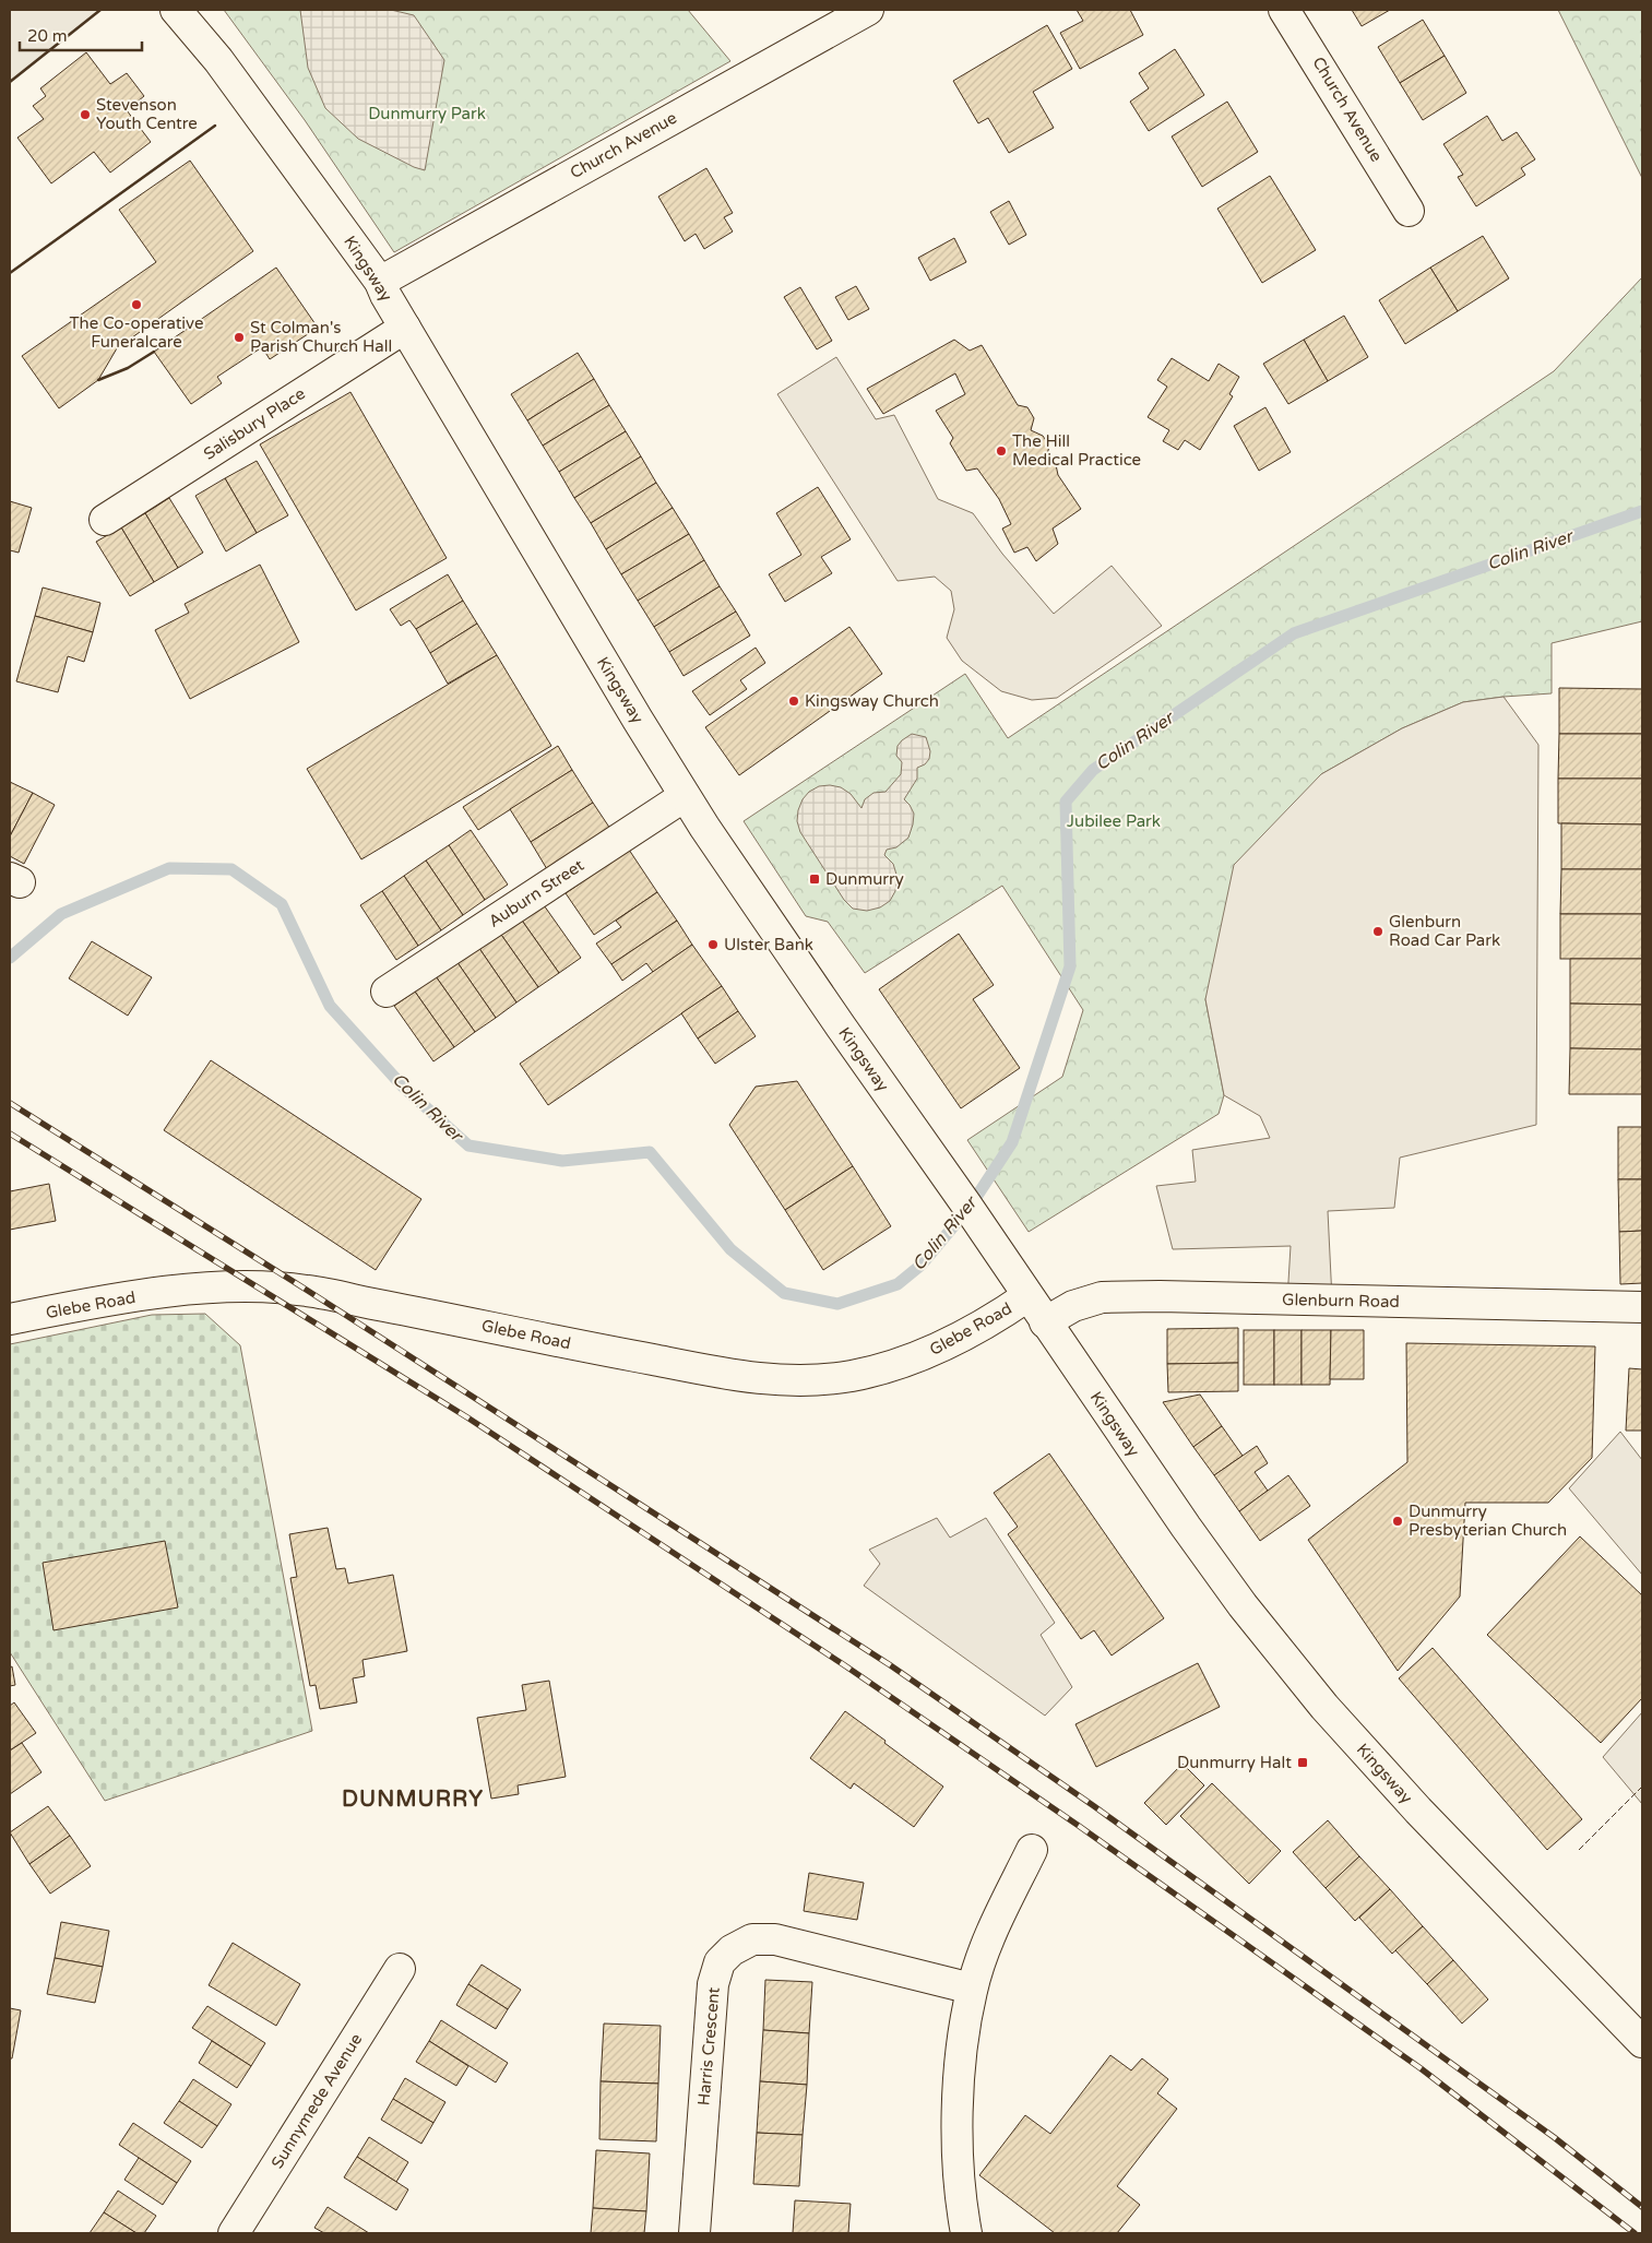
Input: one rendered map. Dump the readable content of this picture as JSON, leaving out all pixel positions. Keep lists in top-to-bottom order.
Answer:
{
  "streets": {
    "street": [
      "Church Avenue",
      "Kingsway",
      "Salisbury Place",
      "Auburn Street",
      "Glenburn Road",
      "Glebe Road",
      "Harris Crescent",
      "Sunnymede Avenue"
    ]
  },
  "crossings": [
    ["Church Avenue", "Kingsway"],
    ["Kingsway", "Salisbury Place"],
    ["Kingsway", "Auburn Street"],
    ["Kingsway", "Glenburn Road"],
    ["Kingsway", "Glebe Road"]
  ],
  "districts": ["DUNMURRY"],
  "water": ["Colin River"],
  "parks": ["Dunmurry Park", "Jubilee Park"],
  "places": {
    "other": [
      "Stevenson Youth Centre",
      "The Co-operative Funeralcare",
      "St Colman's Parish Church Hall",
      "The Hill Medical Practice",
      "Kingsway Church",
      "Glenburn Road Car Park",
      "Ulster Bank",
      "Dunmurry Presbyterian Church"
    ],
    "transit": ["Dunmurry", "Dunmurry Halt"]
  },
  "scale_bar": "20 m"
}
